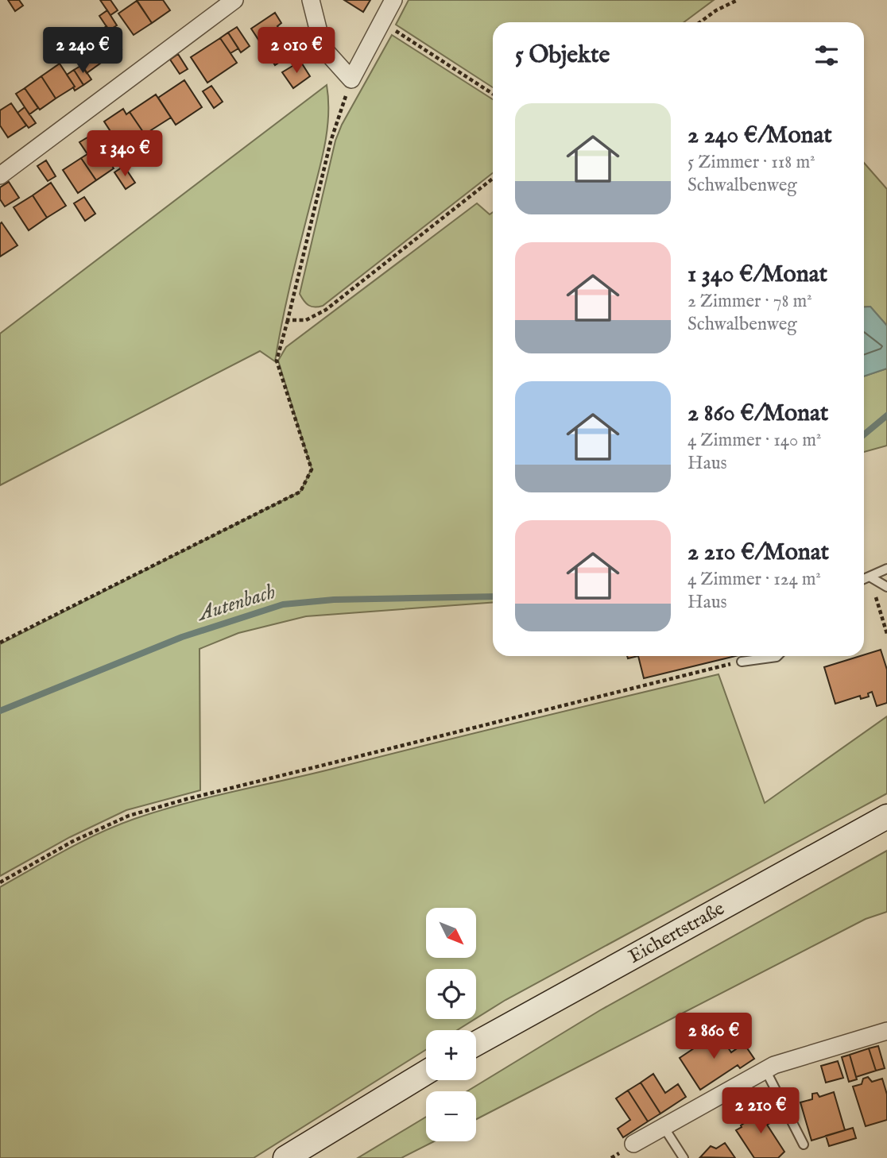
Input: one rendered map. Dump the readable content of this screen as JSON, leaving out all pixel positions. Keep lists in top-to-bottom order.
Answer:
{
  "streets": {
    "street": ["Eichertstraße"]
  },
  "water": ["Autenbach"],
  "north": "bottom right",
  "page": {
    "heading": "5 Objekte",
    "price": [
      "2 240 €",
      "2 010 €",
      "1 340 €",
      "2 860 €",
      "2 210 €"
    ],
    "list": [
      {
        "name": "2 240 €/Monat",
        "note": "5 Zimmer · 118 m² · Schwalbenweg"
      },
      {
        "name": "1 340 €/Monat",
        "note": "2 Zimmer · 78 m² · Schwalbenweg"
      },
      {
        "name": "2 860 €/Monat",
        "note": "4 Zimmer · 140 m² · Haus"
      },
      {
        "name": "2 210 €/Monat",
        "note": "4 Zimmer · 124 m² · Haus"
      }
    ],
    "map_buttons": ["+", "−"]
  }
}
